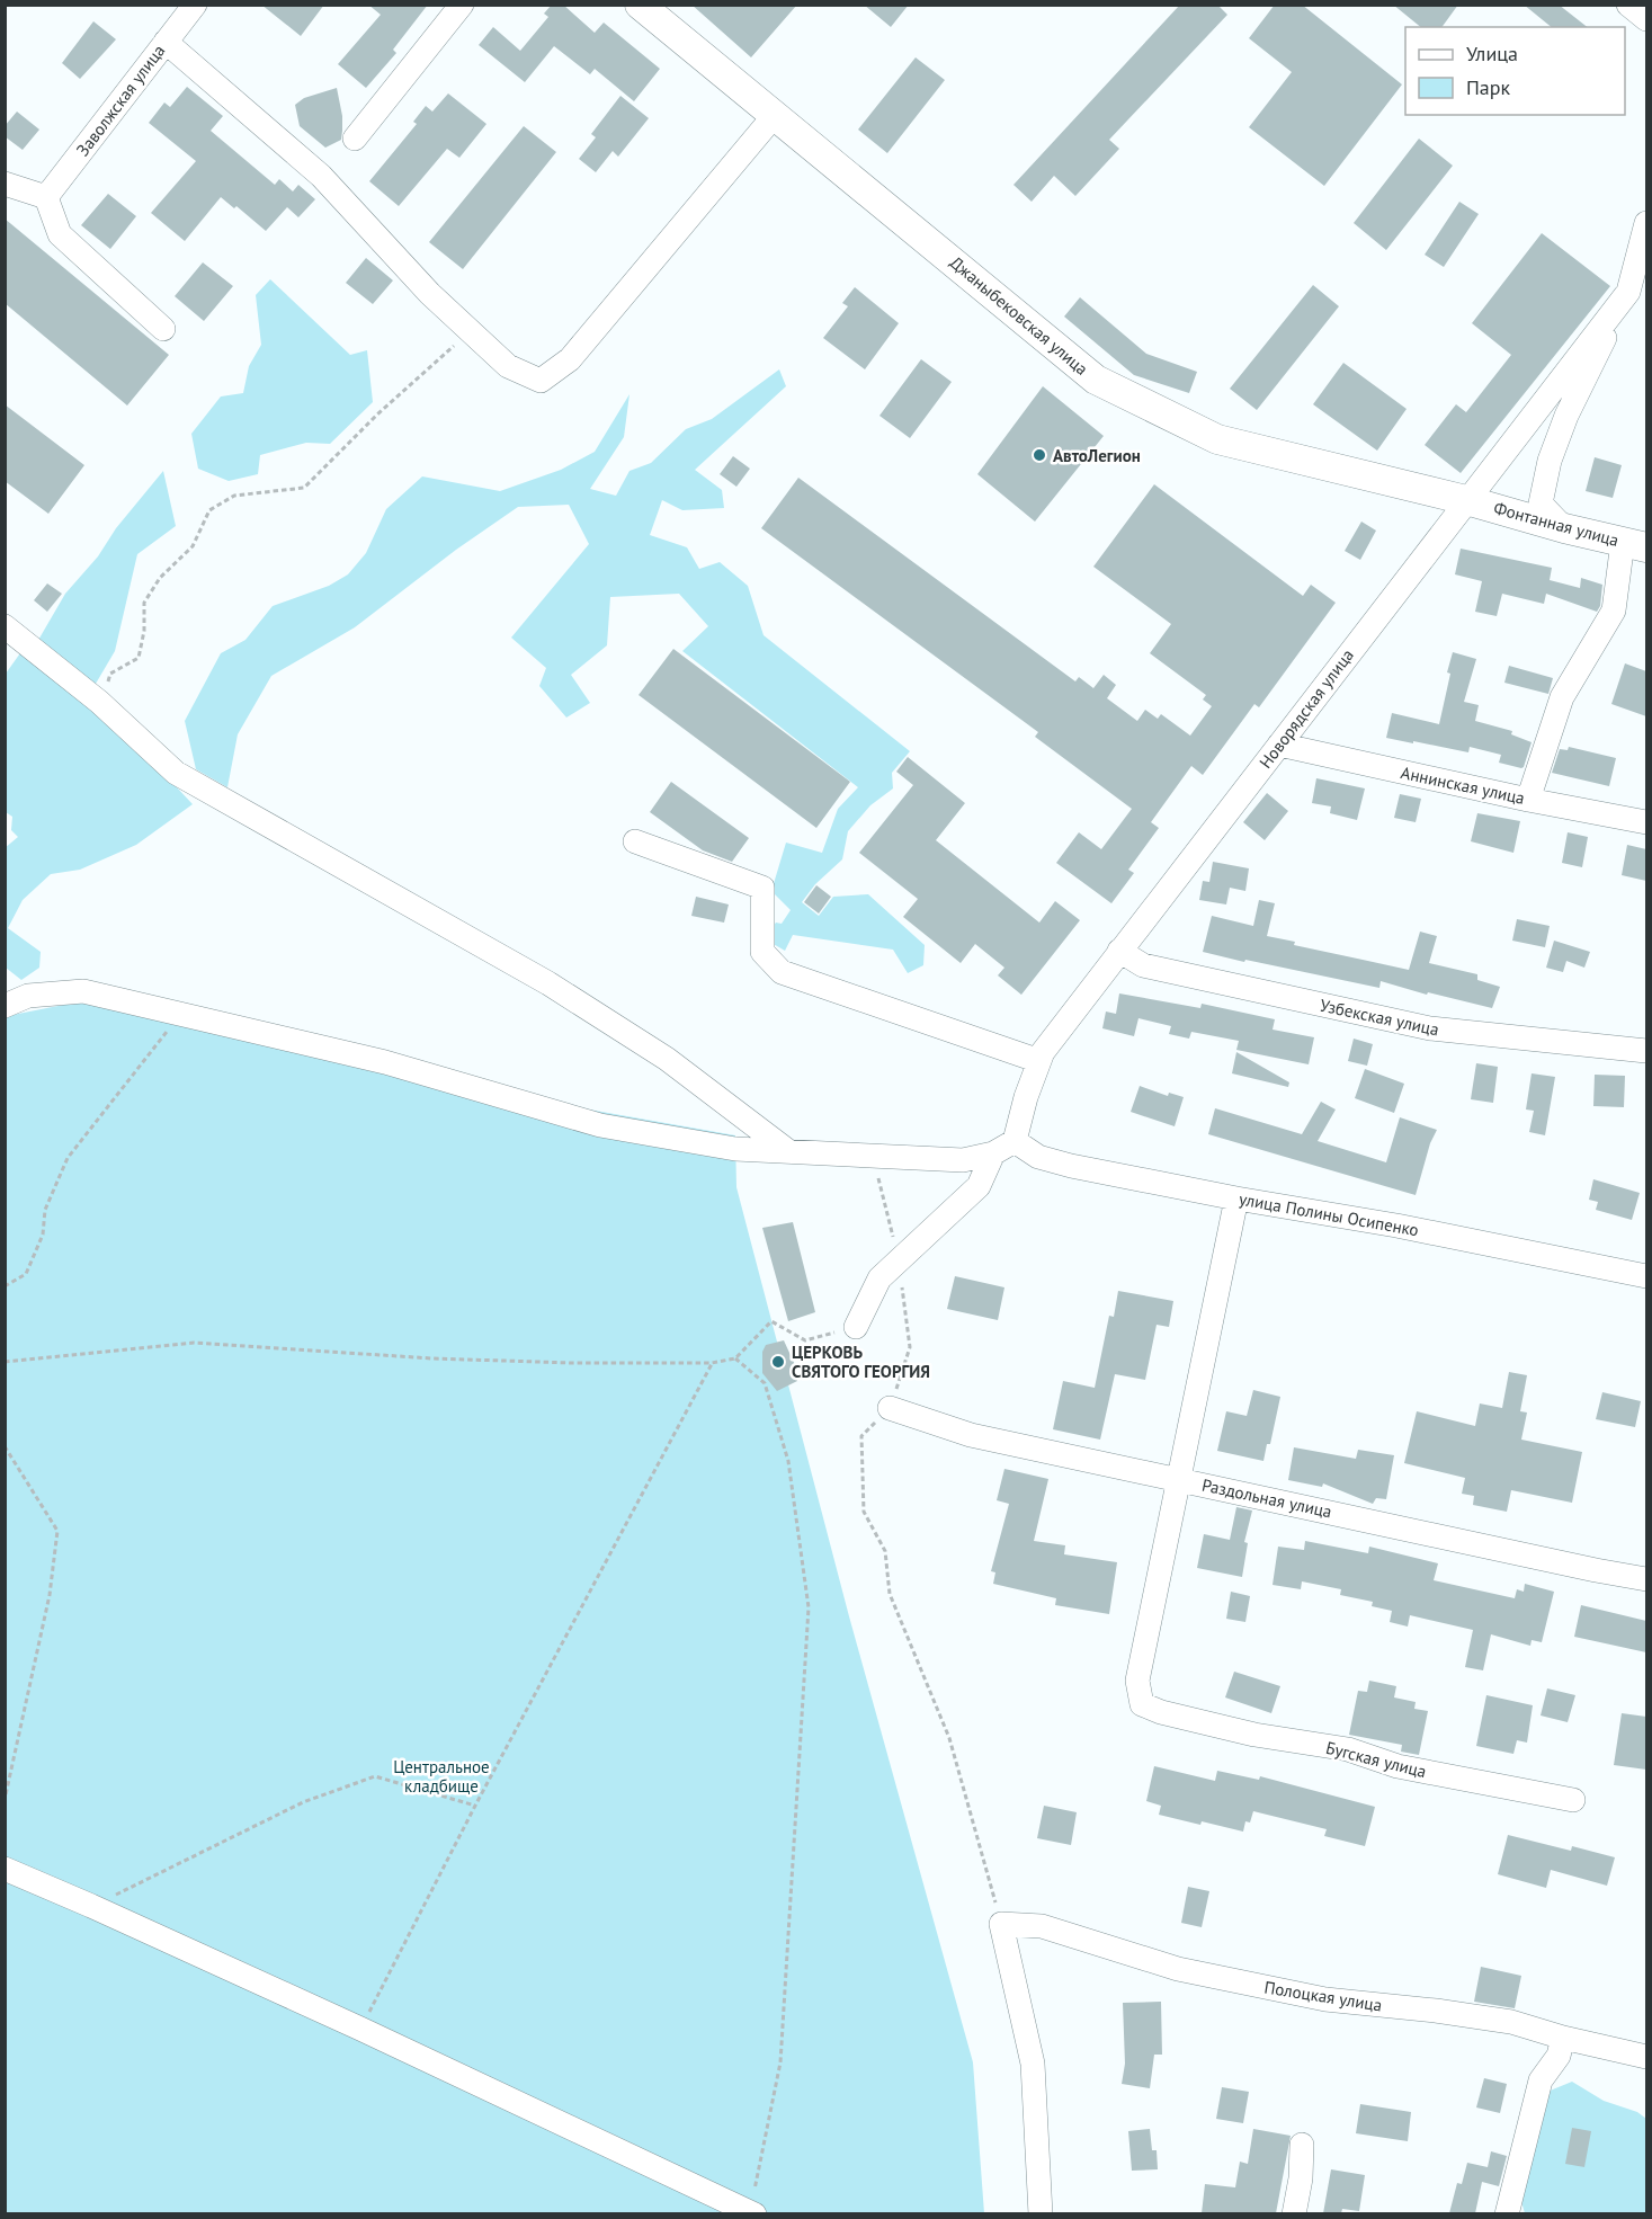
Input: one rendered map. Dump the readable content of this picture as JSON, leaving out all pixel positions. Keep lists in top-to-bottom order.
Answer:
{
  "streets": {
    "main road": ["Джаныбековская улица", "Фонтанная улица"],
    "street": [
      "Заволжская улица",
      "Новорядская улица",
      "Аннинская улица",
      "Узбекская улица",
      "улица Полины Осипенко",
      "Раздольная улица",
      "Бугская улица",
      "Полоцкая улица"
    ]
  },
  "crossings": [
    ["Джаныбековская улица", "Фонтанная улица"],
    ["Джаныбековская улица", "Новорядская улица"],
    ["Фонтанная улица", "Новорядская улица"],
    ["Новорядская улица", "Аннинская улица"],
    ["Новорядская улица", "Узбекская улица"],
    ["Новорядская улица", "улица Полины Осипенко"],
    ["Раздольная улица", "Бугская улица"]
  ],
  "parks": ["Центральное кладбище"],
  "places": ["АвтоЛегион", "ЦЕРКОВЬ СВЯТОГО ГЕОРГИЯ"],
  "legend": ["Улица", "Парк"]
}
